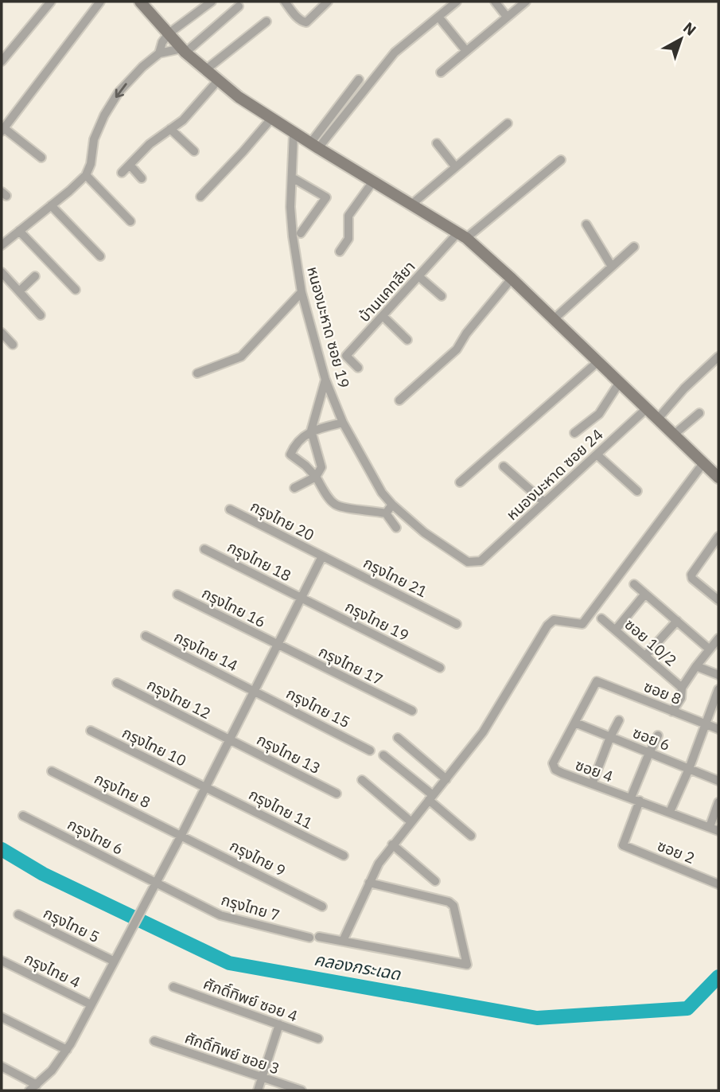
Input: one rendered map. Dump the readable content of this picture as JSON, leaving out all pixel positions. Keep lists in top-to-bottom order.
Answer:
{
  "streets": {
    "street": [
      "บ้านแคทลียา",
      "หนองมะหาด ซอย 19",
      "หนองมะหาด ซอย 24",
      "กรุงไทย 20",
      "กรุงไทย 18",
      "กรุงไทย 21",
      "กรุงไทย 16",
      "กรุงไทย 19",
      "ซอย 10/2",
      "กรุงไทย 14",
      "กรุงไทย 17",
      "ซอย 8",
      "กรุงไทย 12",
      "กรุงไทย 15",
      "ซอย 6",
      "กรุงไทย 10",
      "กรุงไทย 13",
      "ซอย 4",
      "กรุงไทย 8",
      "กรุงไทย 11",
      "กรุงไทย 6",
      "ซอย 2",
      "กรุงไทย 9",
      "กรุงไทย 7",
      "กรุงไทย 5",
      "กรุงไทย 4",
      "ศักดิ์ทิพย์ ซอย 4",
      "ศักดิ์ทิพย์ ซอย 3"
    ]
  },
  "crossings": [
    ["หนองมะหาด ซอย 19", "หนองมะหาด ซอย 24"],
    ["กรุงไทย 20", "กรุงไทย 21"],
    ["กรุงไทย 18", "กรุงไทย 19"],
    ["กรุงไทย 16", "กรุงไทย 17"],
    ["กรุงไทย 14", "กรุงไทย 15"],
    ["ซอย 8", "ซอย 4"],
    ["กรุงไทย 12", "กรุงไทย 13"],
    ["ซอย 6", "ซอย 4"],
    ["กรุงไทย 10", "กรุงไทย 11"],
    ["ซอย 4", "ซอย 2"],
    ["กรุงไทย 8", "กรุงไทย 9"],
    ["กรุงไทย 6", "กรุงไทย 7"]
  ],
  "water": ["คลองกระเฉด"],
  "north": "top right"
}
